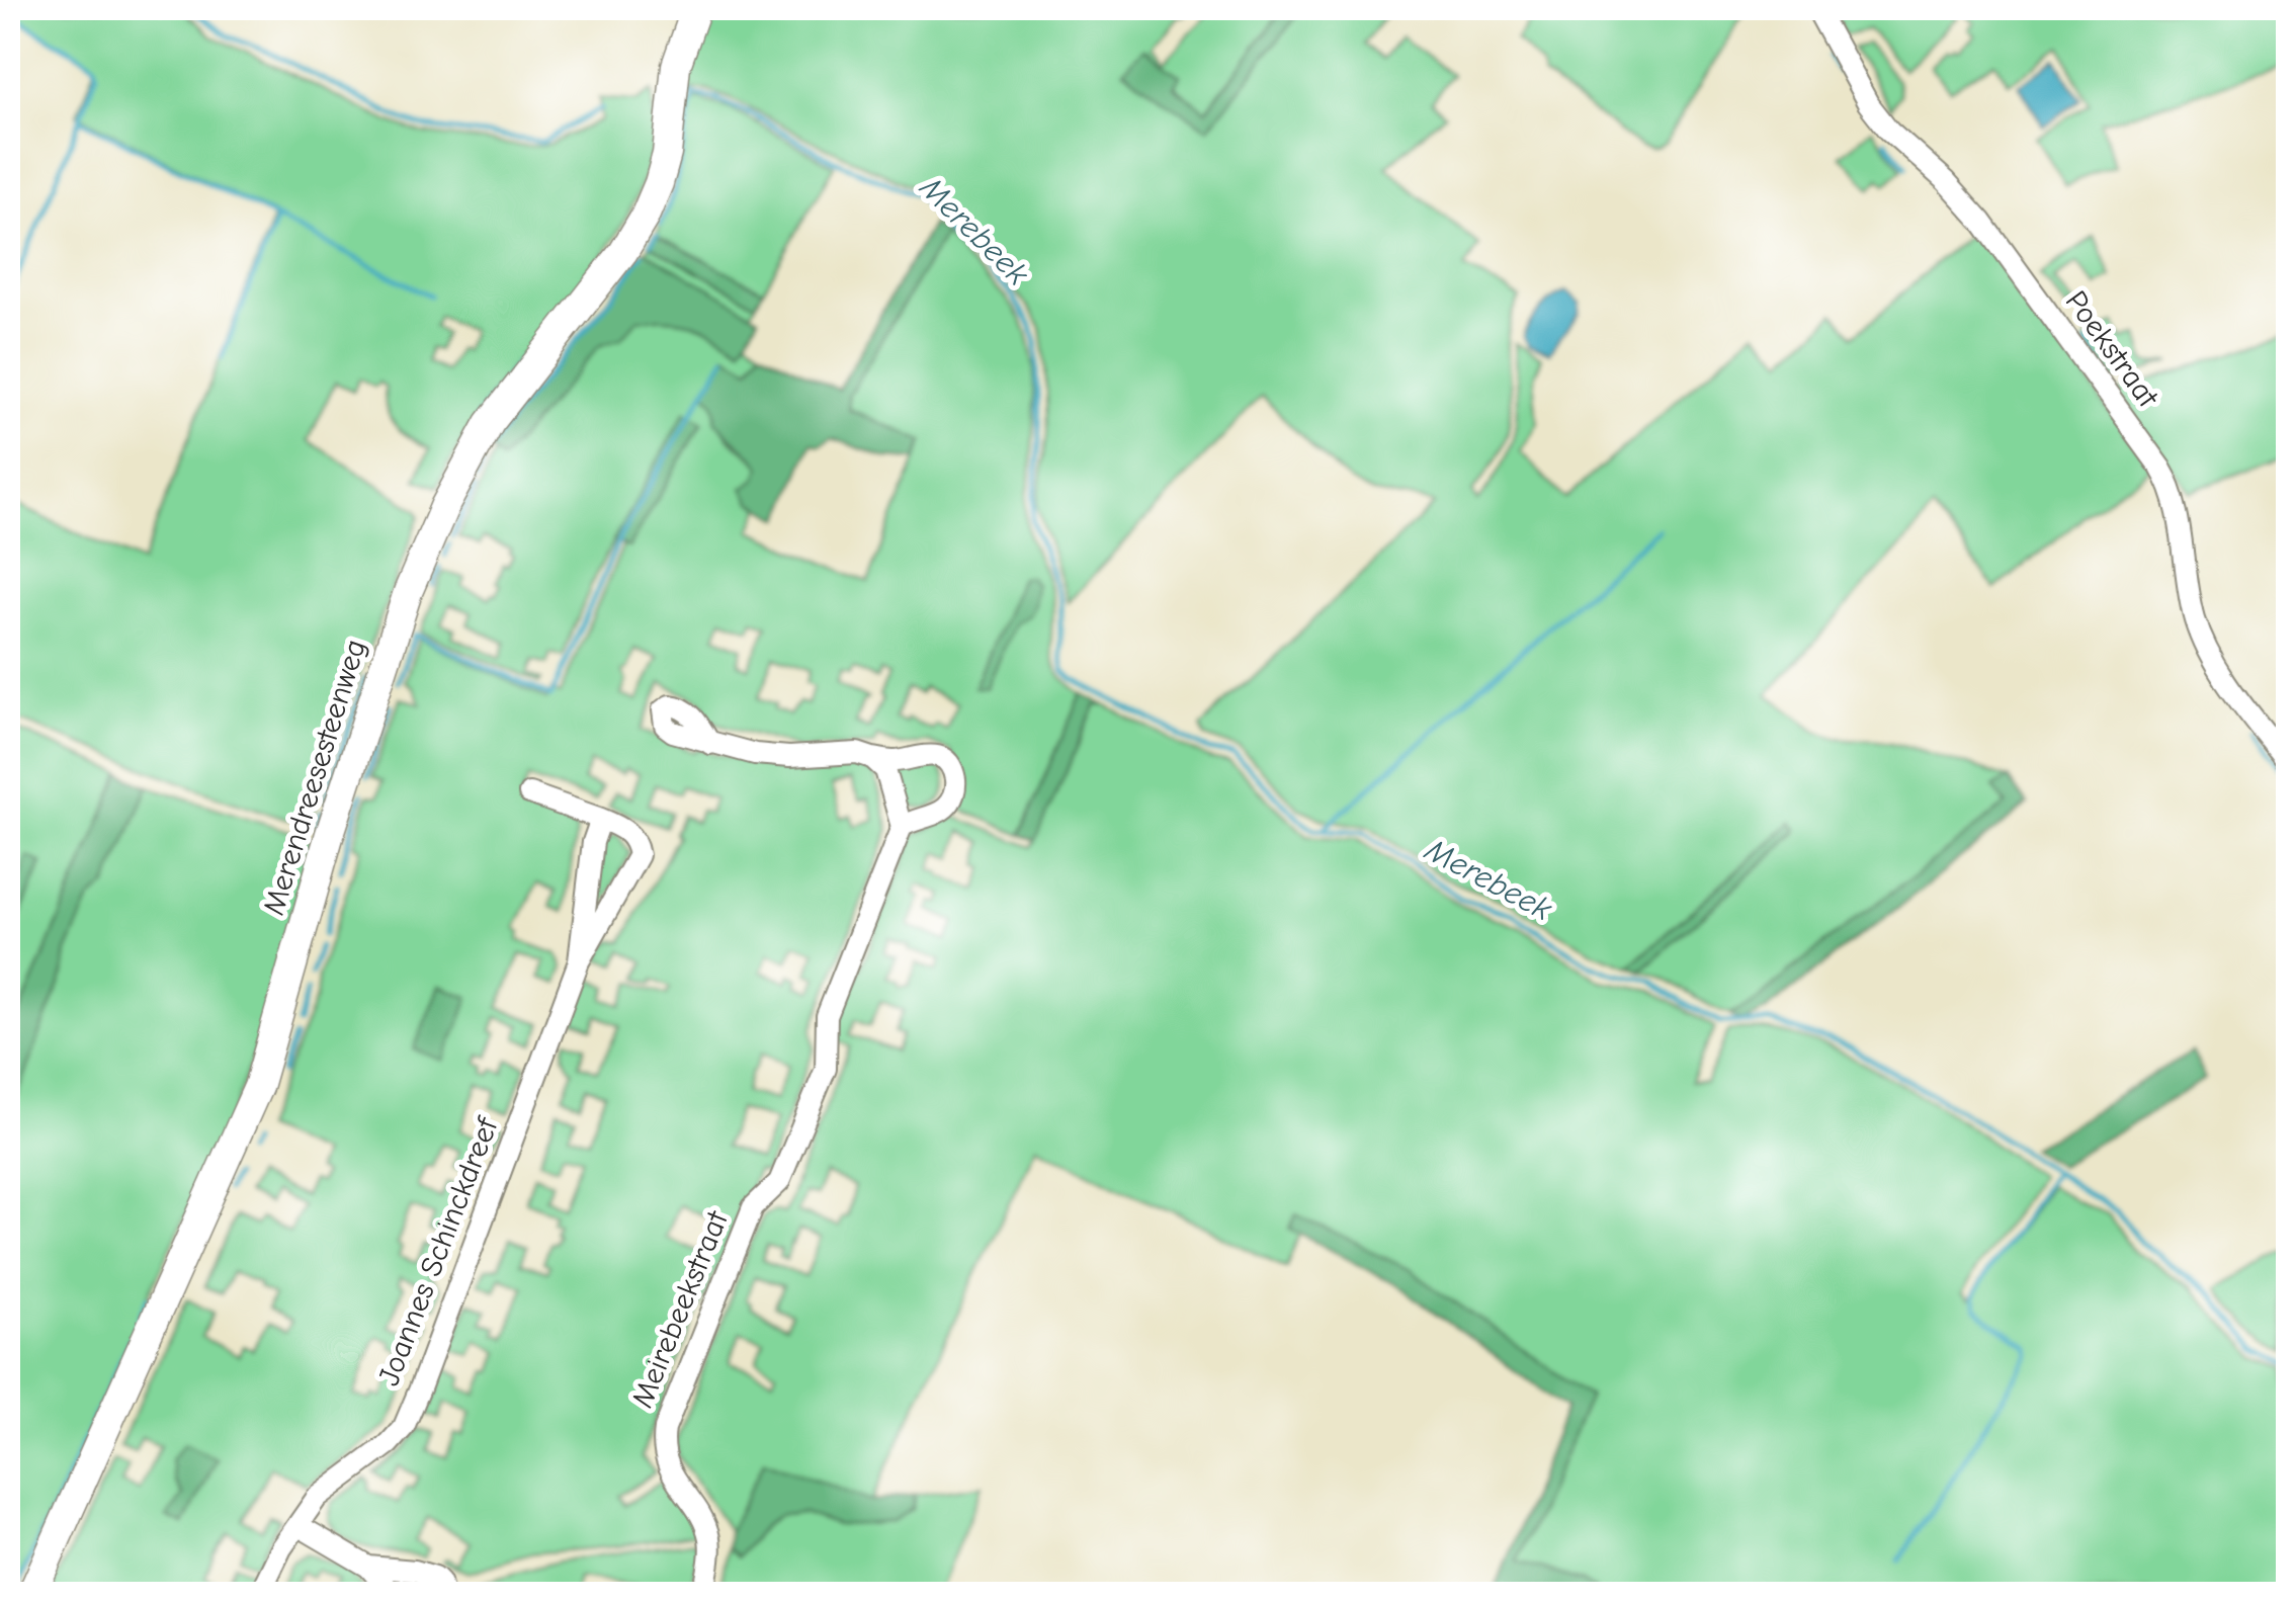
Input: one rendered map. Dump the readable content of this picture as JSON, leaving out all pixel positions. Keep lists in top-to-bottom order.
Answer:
{
  "streets": {
    "main road": ["Merendreesesteenweg"],
    "street": ["Poekstraat", "Joannes Schinckdreef", "Meirebeekstraat"]
  },
  "water": ["Merebeek"]
}
